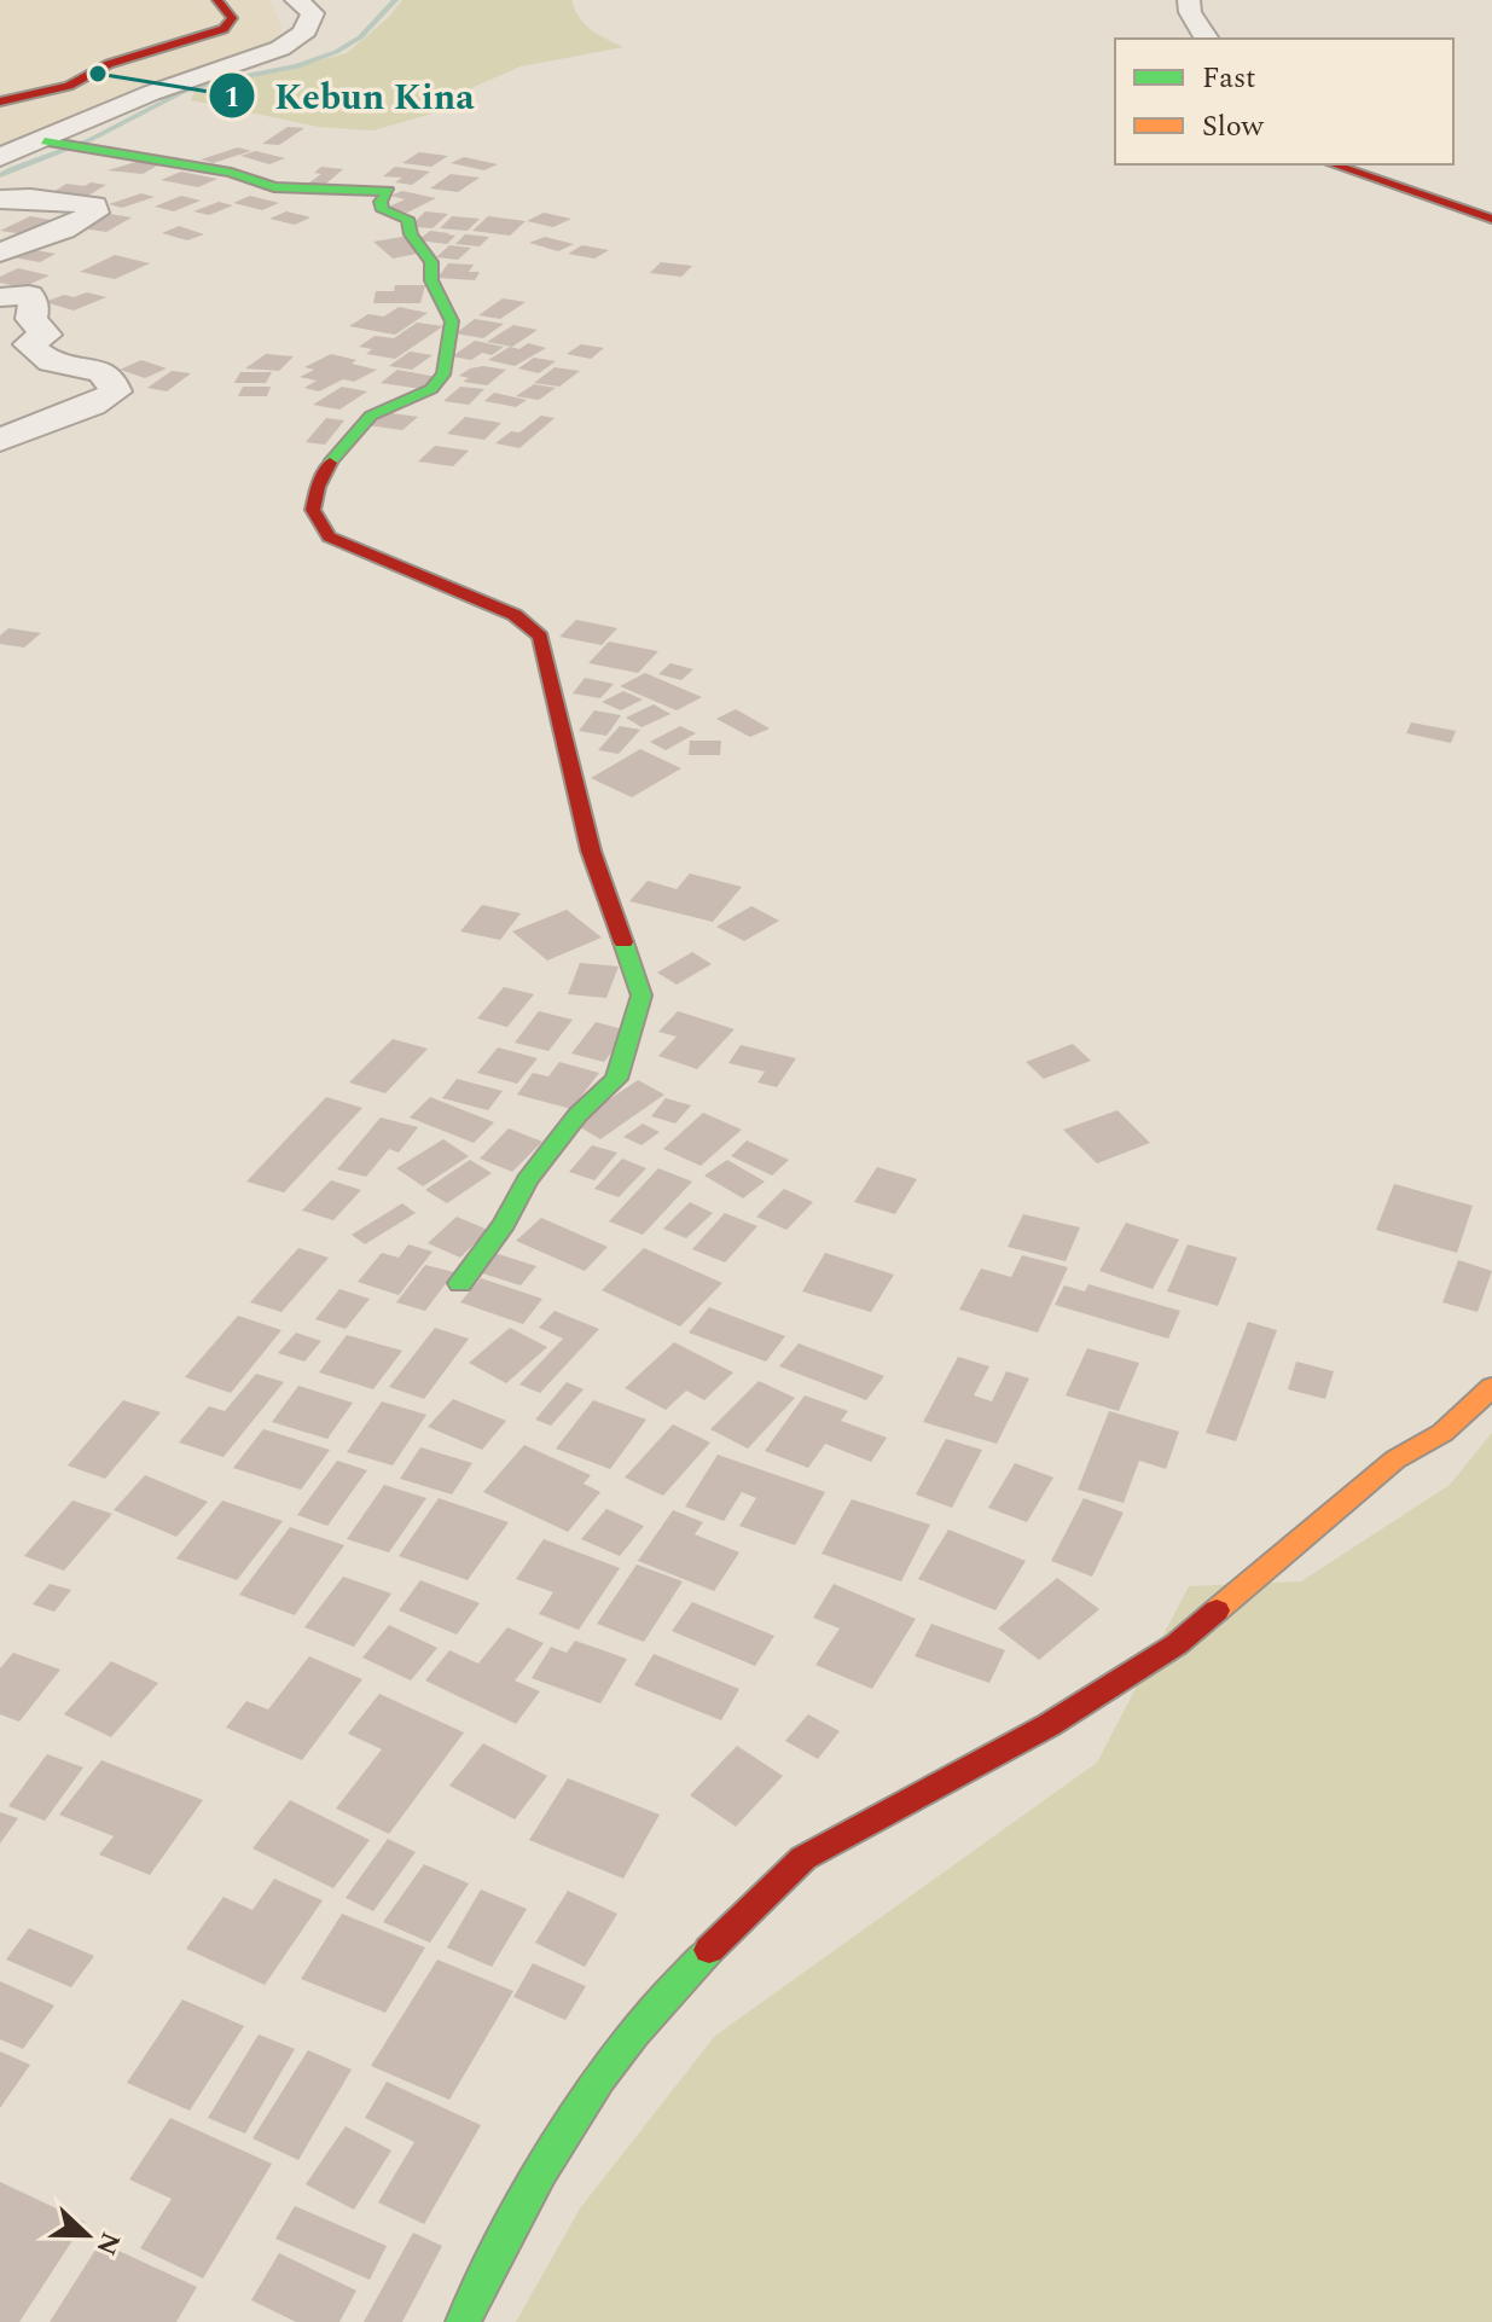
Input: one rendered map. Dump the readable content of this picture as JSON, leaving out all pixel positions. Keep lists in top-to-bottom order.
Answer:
{
  "places": ["Kebun Kina"],
  "legend": ["Fast", "Slow"],
  "north": "right"
}
